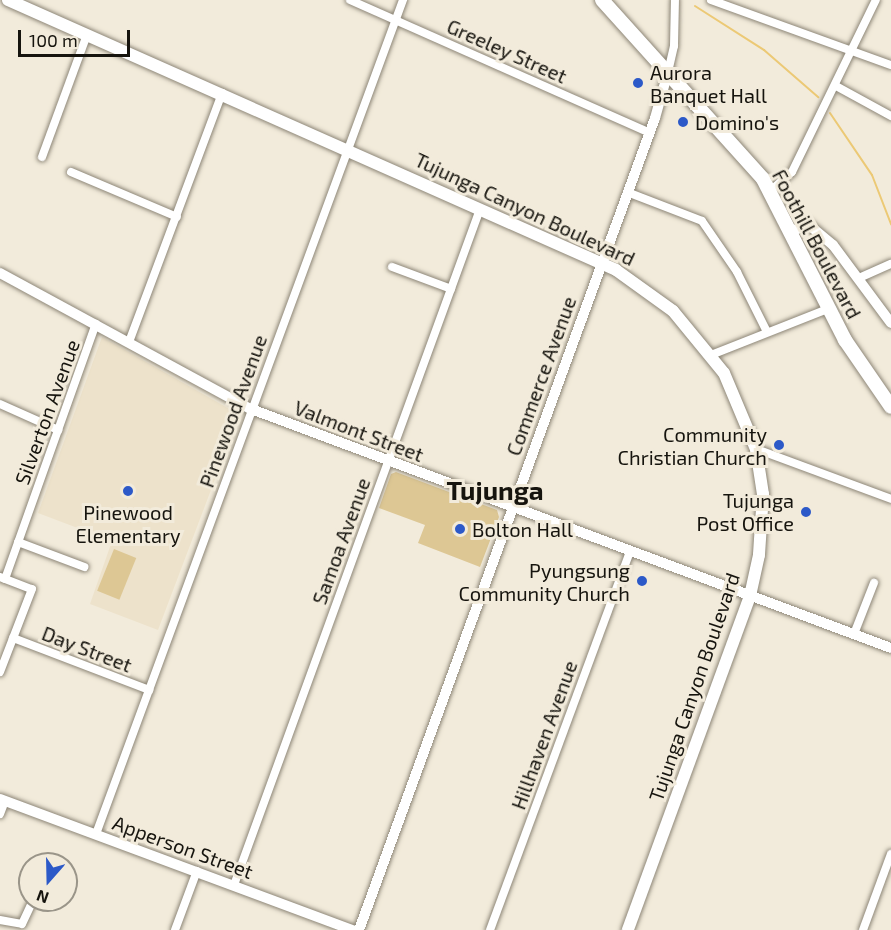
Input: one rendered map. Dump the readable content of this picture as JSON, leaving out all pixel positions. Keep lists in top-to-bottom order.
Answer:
{
  "streets": {
    "main road": ["Tujunga Canyon Boulevard", "Foothill Boulevard"],
    "street": [
      "Greeley Street",
      "Commerce Avenue",
      "Pinewood Avenue",
      "Silverton Avenue",
      "Valmont Street",
      "Samoa Avenue",
      "Day Street",
      "Hillhaven Avenue",
      "Apperson Street"
    ]
  },
  "crossings": [
    ["Greeley Street", "Commerce Avenue"],
    ["Greeley Street", "Pinewood Avenue"],
    ["Tujunga Canyon Boulevard", "Commerce Avenue"],
    ["Tujunga Canyon Boulevard", "Pinewood Avenue"],
    ["Tujunga Canyon Boulevard", "Valmont Street"],
    ["Tujunga Canyon Boulevard", "Samoa Avenue"],
    ["Foothill Boulevard", "Commerce Avenue"],
    ["Commerce Avenue", "Valmont Street"],
    ["Pinewood Avenue", "Valmont Street"],
    ["Pinewood Avenue", "Day Street"],
    ["Pinewood Avenue", "Apperson Street"],
    ["Silverton Avenue", "Valmont Street"],
    ["Valmont Street", "Samoa Avenue"],
    ["Valmont Street", "Hillhaven Avenue"],
    ["Samoa Avenue", "Apperson Street"]
  ],
  "districts": ["Tujunga"],
  "places": [
    "Aurora Banquet Hall",
    "Domino's",
    "Community Christian Church",
    "Pinewood Elementary",
    "Tujunga Post Office",
    "Bolton Hall",
    "Pyungsung Community Church"
  ],
  "scale_bar": "100 m",
  "north": "bottom"
}
